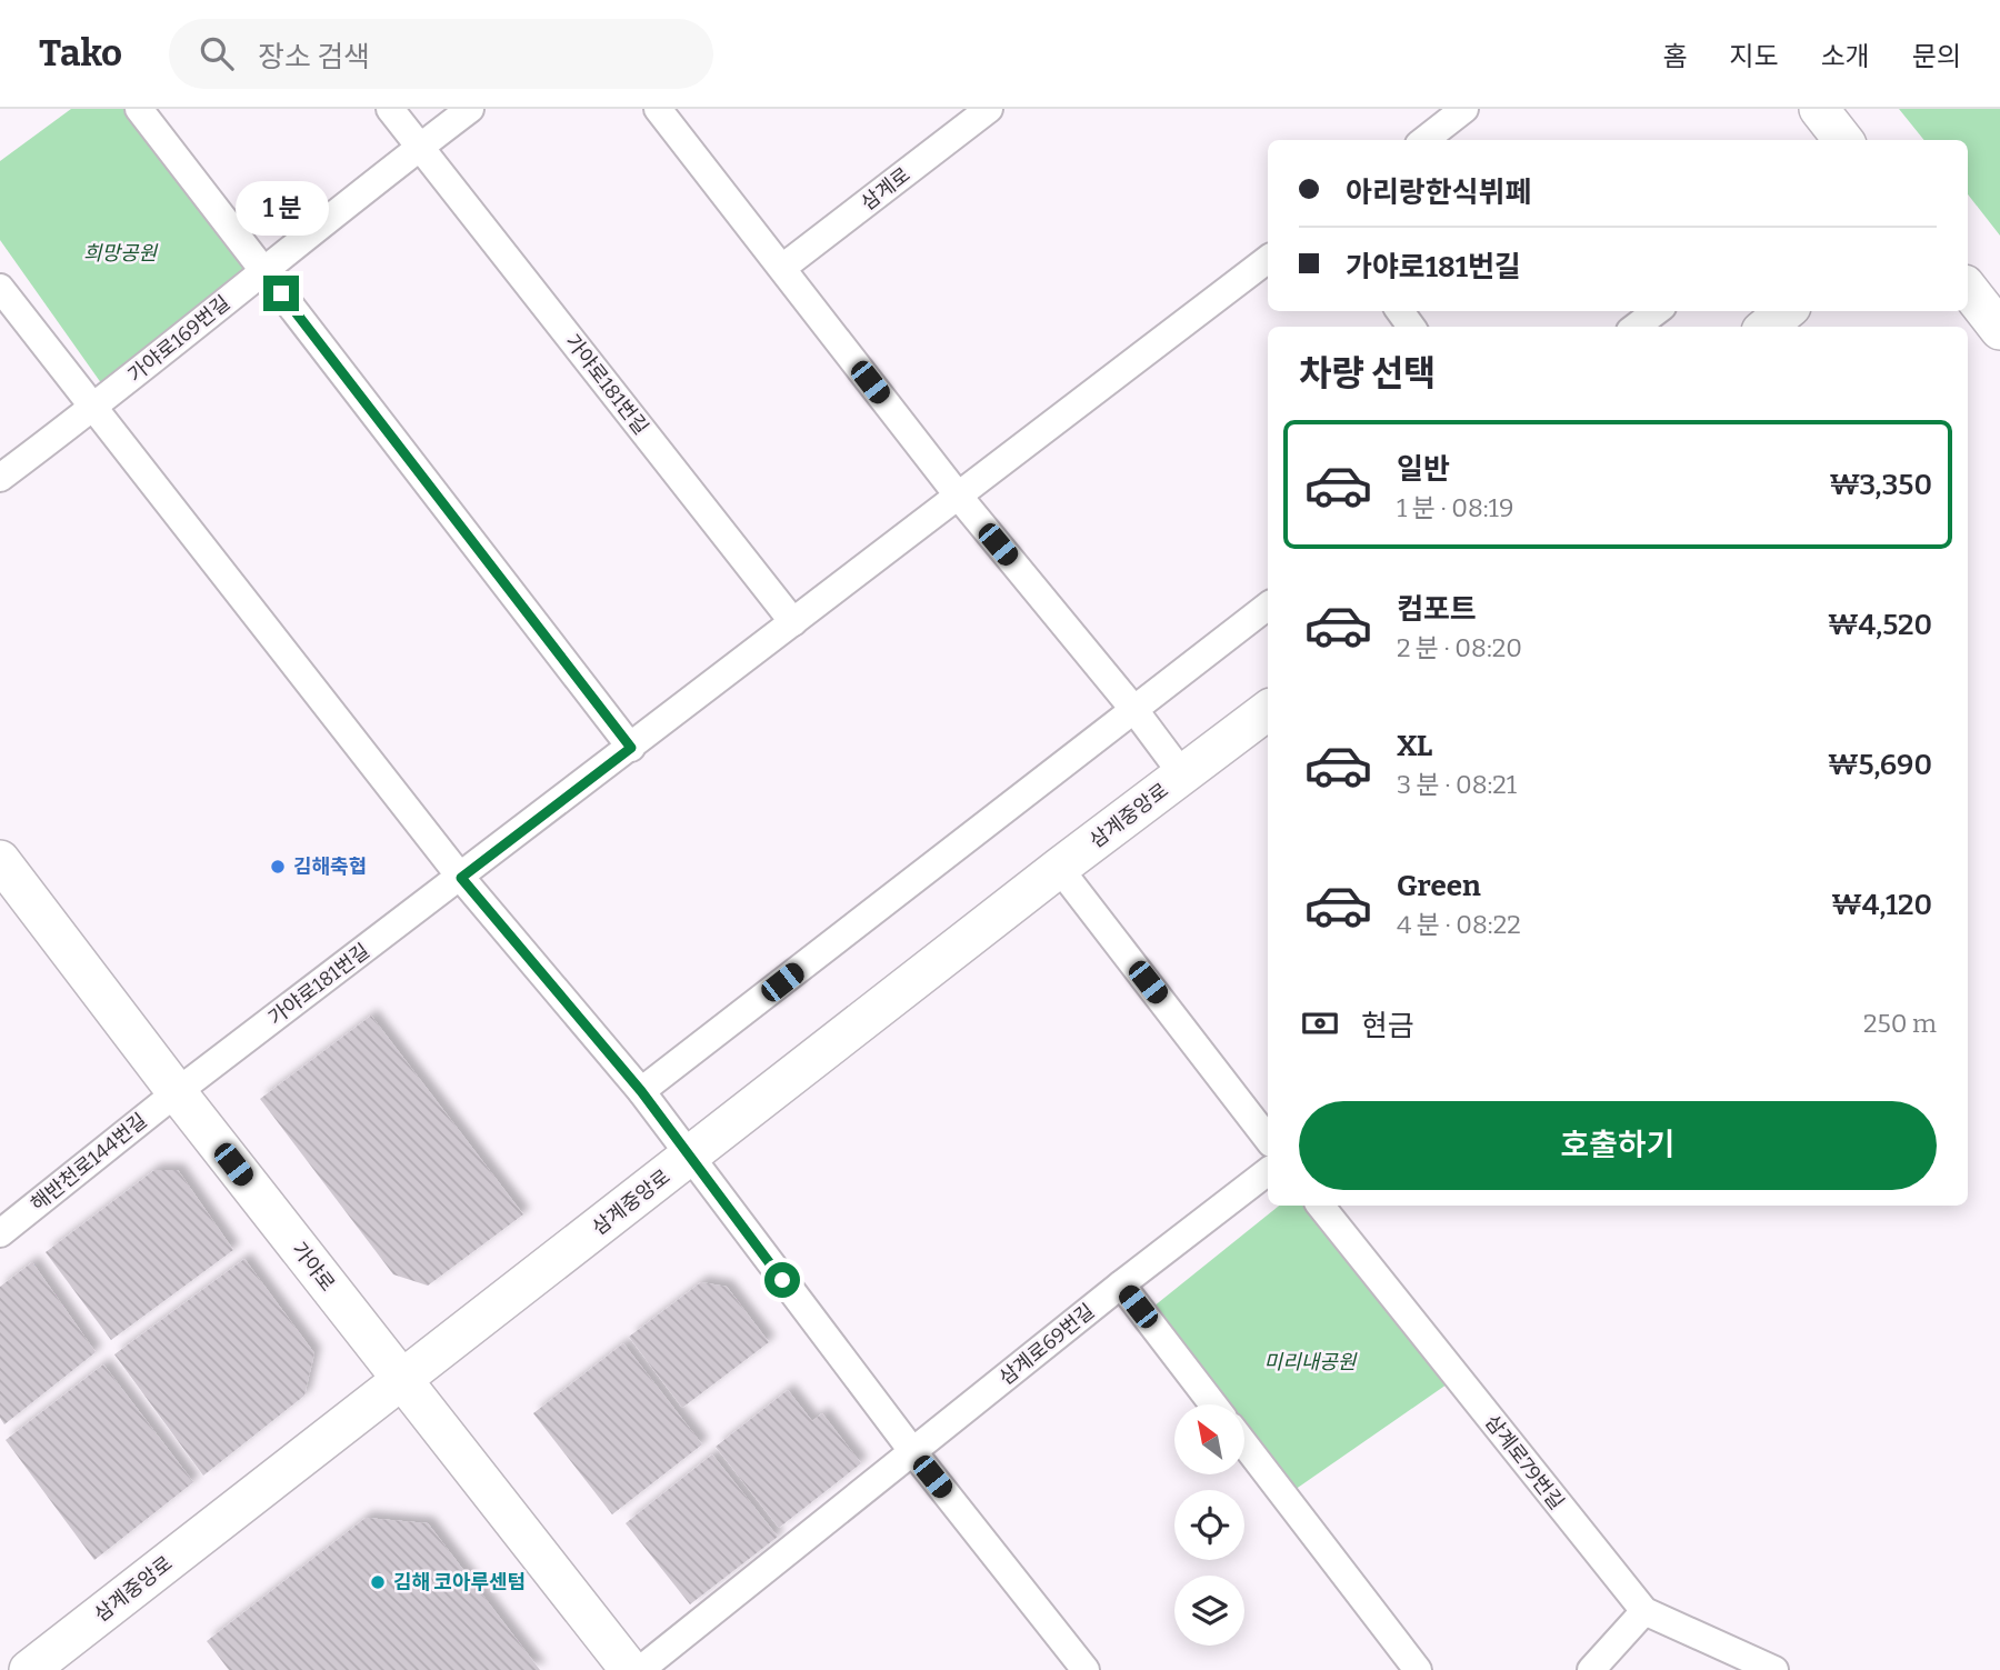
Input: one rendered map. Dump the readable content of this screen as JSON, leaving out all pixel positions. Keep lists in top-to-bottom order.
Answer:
{
  "streets": {
    "main road": ["삼계중앙로", "가야로"],
    "street": [
      "삼계로",
      "가야로169번길",
      "가야로181번길",
      "해반천로144번길",
      "삼계로69번길",
      "삼계로79번길"
    ]
  },
  "crossings": [
    ["가야로169번길", "가야로181번길"],
    ["가야로181번길", "해반천로144번길"],
    ["가야로181번길", "가야로"],
    ["삼계중앙로", "가야로"],
    ["해반천로144번길", "가야로"]
  ],
  "parks": ["희망공원", "미리내공원"],
  "places": ["김해축협", "김해 코아루센텀"],
  "north": "top left",
  "page": {
    "header": "Tako",
    "search": "장소 검색",
    "nav": [
      "홈",
      "지도",
      "소개",
      "문의"
    ],
    "banner": ["아리랑한식뷔페", "가야로181번길"],
    "bubble": "1 분",
    "heading": "차량 선택",
    "list": [
      {
        "name": "일반",
        "note": "1 분 · 08:19",
        "value": "₩3,350"
      },
      {
        "name": "컴포트",
        "note": "2 분 · 08:20",
        "value": "₩4,520"
      },
      {
        "name": "XL",
        "note": "3 분 · 08:21",
        "value": "₩5,690"
      },
      {
        "name": "Green",
        "note": "4 분 · 08:22",
        "value": "₩4,120"
      }
    ],
    "pay": ["현금", "250 m"],
    "buttons": "호출하기"
  }
}
